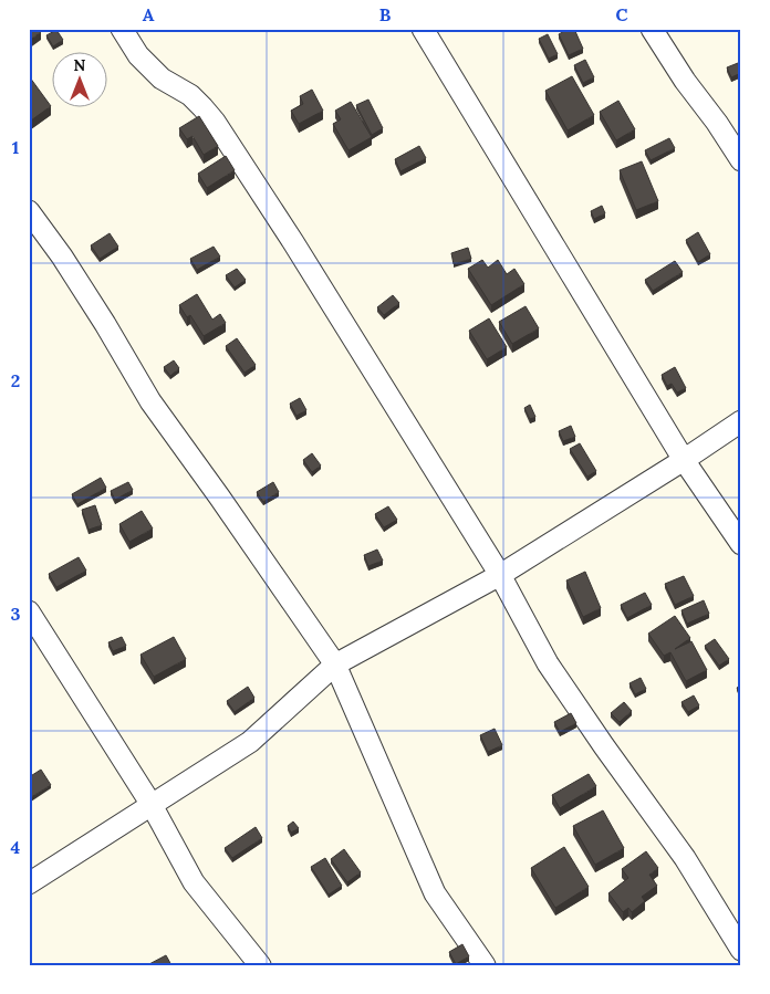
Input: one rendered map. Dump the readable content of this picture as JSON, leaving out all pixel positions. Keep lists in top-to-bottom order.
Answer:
{
  "north": "top",
  "grid": {
    "columns": ["A", "B", "C"],
    "rows": [
      "1",
      "2",
      "3",
      "4"
    ]
  }
}
